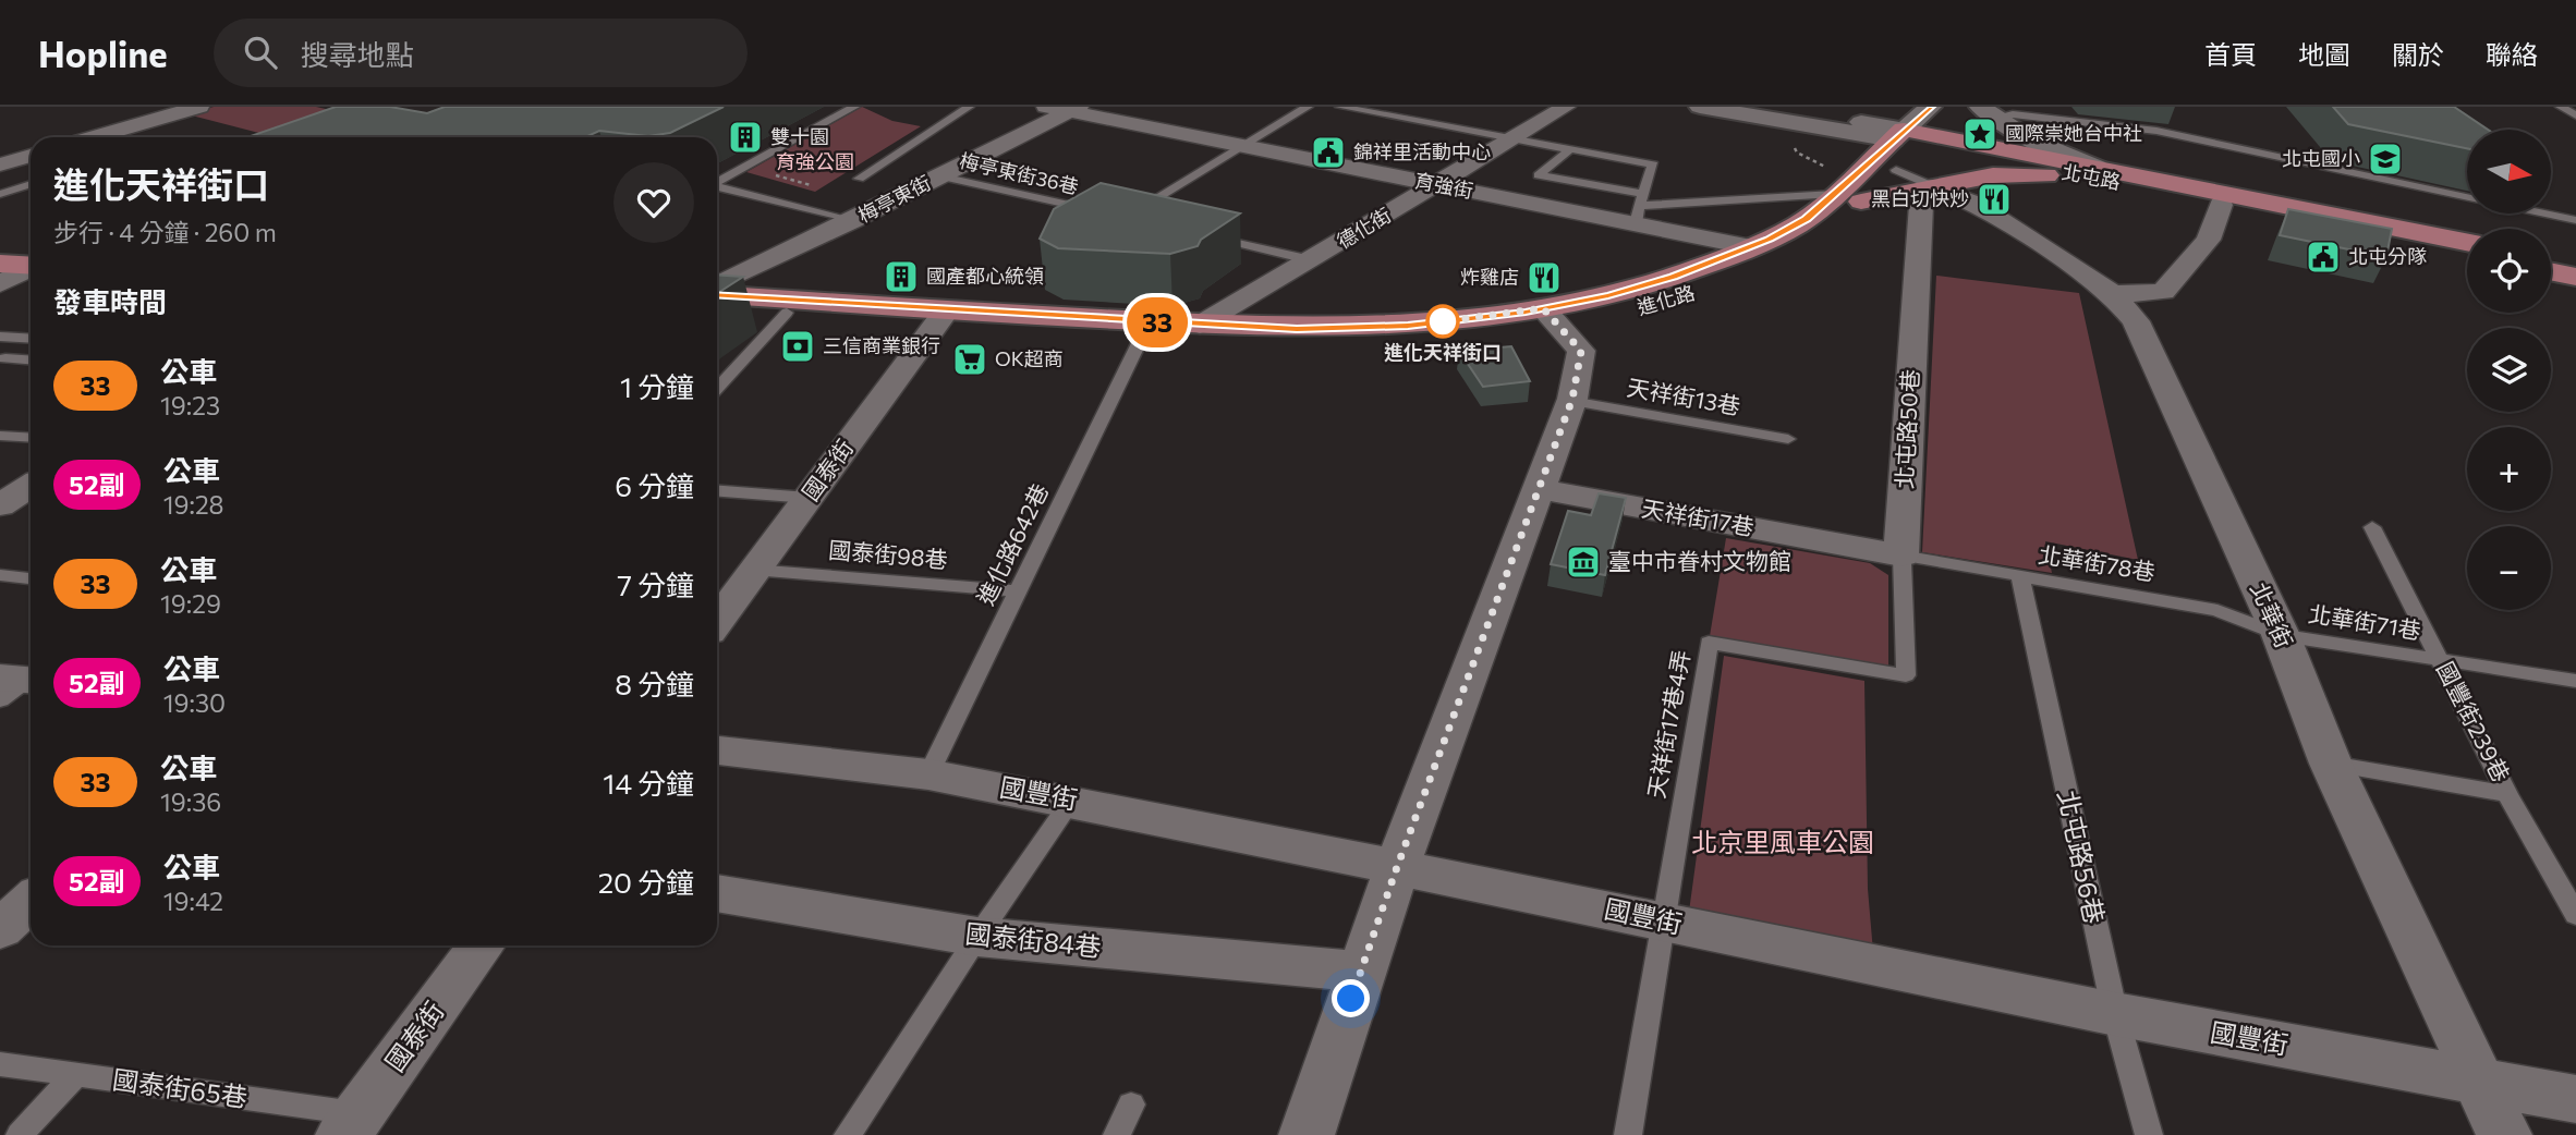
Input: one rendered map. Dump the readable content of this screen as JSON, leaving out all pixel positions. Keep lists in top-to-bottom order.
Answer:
{
  "streets": {
    "main road": ["北屯路", "進化路"],
    "street": [
      "育強街",
      "梅亭東街",
      "德化街",
      "北屯路50巷",
      "國泰街",
      "天祥街17巷",
      "北華街",
      "國豐街",
      "國泰街84巷"
    ],
    "lane": [
      "梅亭東街36巷",
      "天祥街13巷",
      "進化路642巷",
      "國泰街98巷",
      "北華街78巷",
      "北華街71巷",
      "國豐街239巷",
      "天祥街17巷4弄",
      "北屯路56巷",
      "國泰街65巷"
    ]
  },
  "crossings": [
    ["梅亭東街36巷", "梅亭東街"],
    ["北屯路", "進化路"],
    ["育強街", "梅亭東街"],
    ["育強街", "德化街"],
    ["育強街", "進化路"],
    ["德化街", "進化路"],
    ["進化路", "國泰街"],
    ["進化路", "進化路642巷"],
    ["北屯路50巷", "天祥街17巷"],
    ["北屯路50巷", "北華街78巷"],
    ["北屯路50巷", "北華街"],
    ["北屯路50巷", "天祥街17巷4弄"],
    ["國泰街", "國泰街98巷"],
    ["國泰街", "國泰街65巷"],
    ["天祥街17巷", "北華街78巷"],
    ["進化路642巷", "國泰街98巷"],
    ["進化路642巷", "國豐街"],
    ["北華街78巷", "北華街"],
    ["北華街78巷", "北華街71巷"],
    ["北華街78巷", "北屯路56巷"],
    ["北華街", "北華街71巷"],
    ["北華街", "國豐街"],
    ["北華街71巷", "國豐街239巷"],
    ["天祥街17巷4弄", "國豐街"],
    ["國豐街", "北屯路56巷"]
  ],
  "parks": ["育強公園", "北京里風車公園"],
  "places": {
    "place": ["國際崇她台中社"],
    "building": ["雙十園", "國產都心統領"],
    "public building": ["錦祥里活動中心", "北屯分隊"],
    "school or university": ["北屯國小"],
    "restaurant": ["黑白切快炒", "炸雞店"],
    "other": ["進化天祥街口"],
    "bank": ["三信商業銀行"],
    "supermarket": ["OK超商"],
    "museum": ["臺中市眷村文物館"]
  },
  "lines": ["bus line 33"],
  "north": "right",
  "page": {
    "header": "Hopline",
    "search": "搜尋地點",
    "nav": [
      "首頁",
      "地圖",
      "關於",
      "聯絡"
    ],
    "on_map": "33",
    "map_buttons": ["+", "−"],
    "heading": [
      ["進化天祥街口", "步行 · 4 分鐘 · 260 m"],
      "發車時間"
    ],
    "list": [
      {
        "mark": "33",
        "name": "公車",
        "note": "19:23",
        "value": "1 分鐘"
      },
      {
        "mark": "52副",
        "name": "公車",
        "note": "19:28",
        "value": "6 分鐘"
      },
      {
        "mark": "33",
        "name": "公車",
        "note": "19:29",
        "value": "7 分鐘"
      },
      {
        "mark": "52副",
        "name": "公車",
        "note": "19:30",
        "value": "8 分鐘"
      },
      {
        "mark": "33",
        "name": "公車",
        "note": "19:36",
        "value": "14 分鐘"
      },
      {
        "mark": "52副",
        "name": "公車",
        "note": "19:42",
        "value": "20 分鐘"
      }
    ]
  }
}
